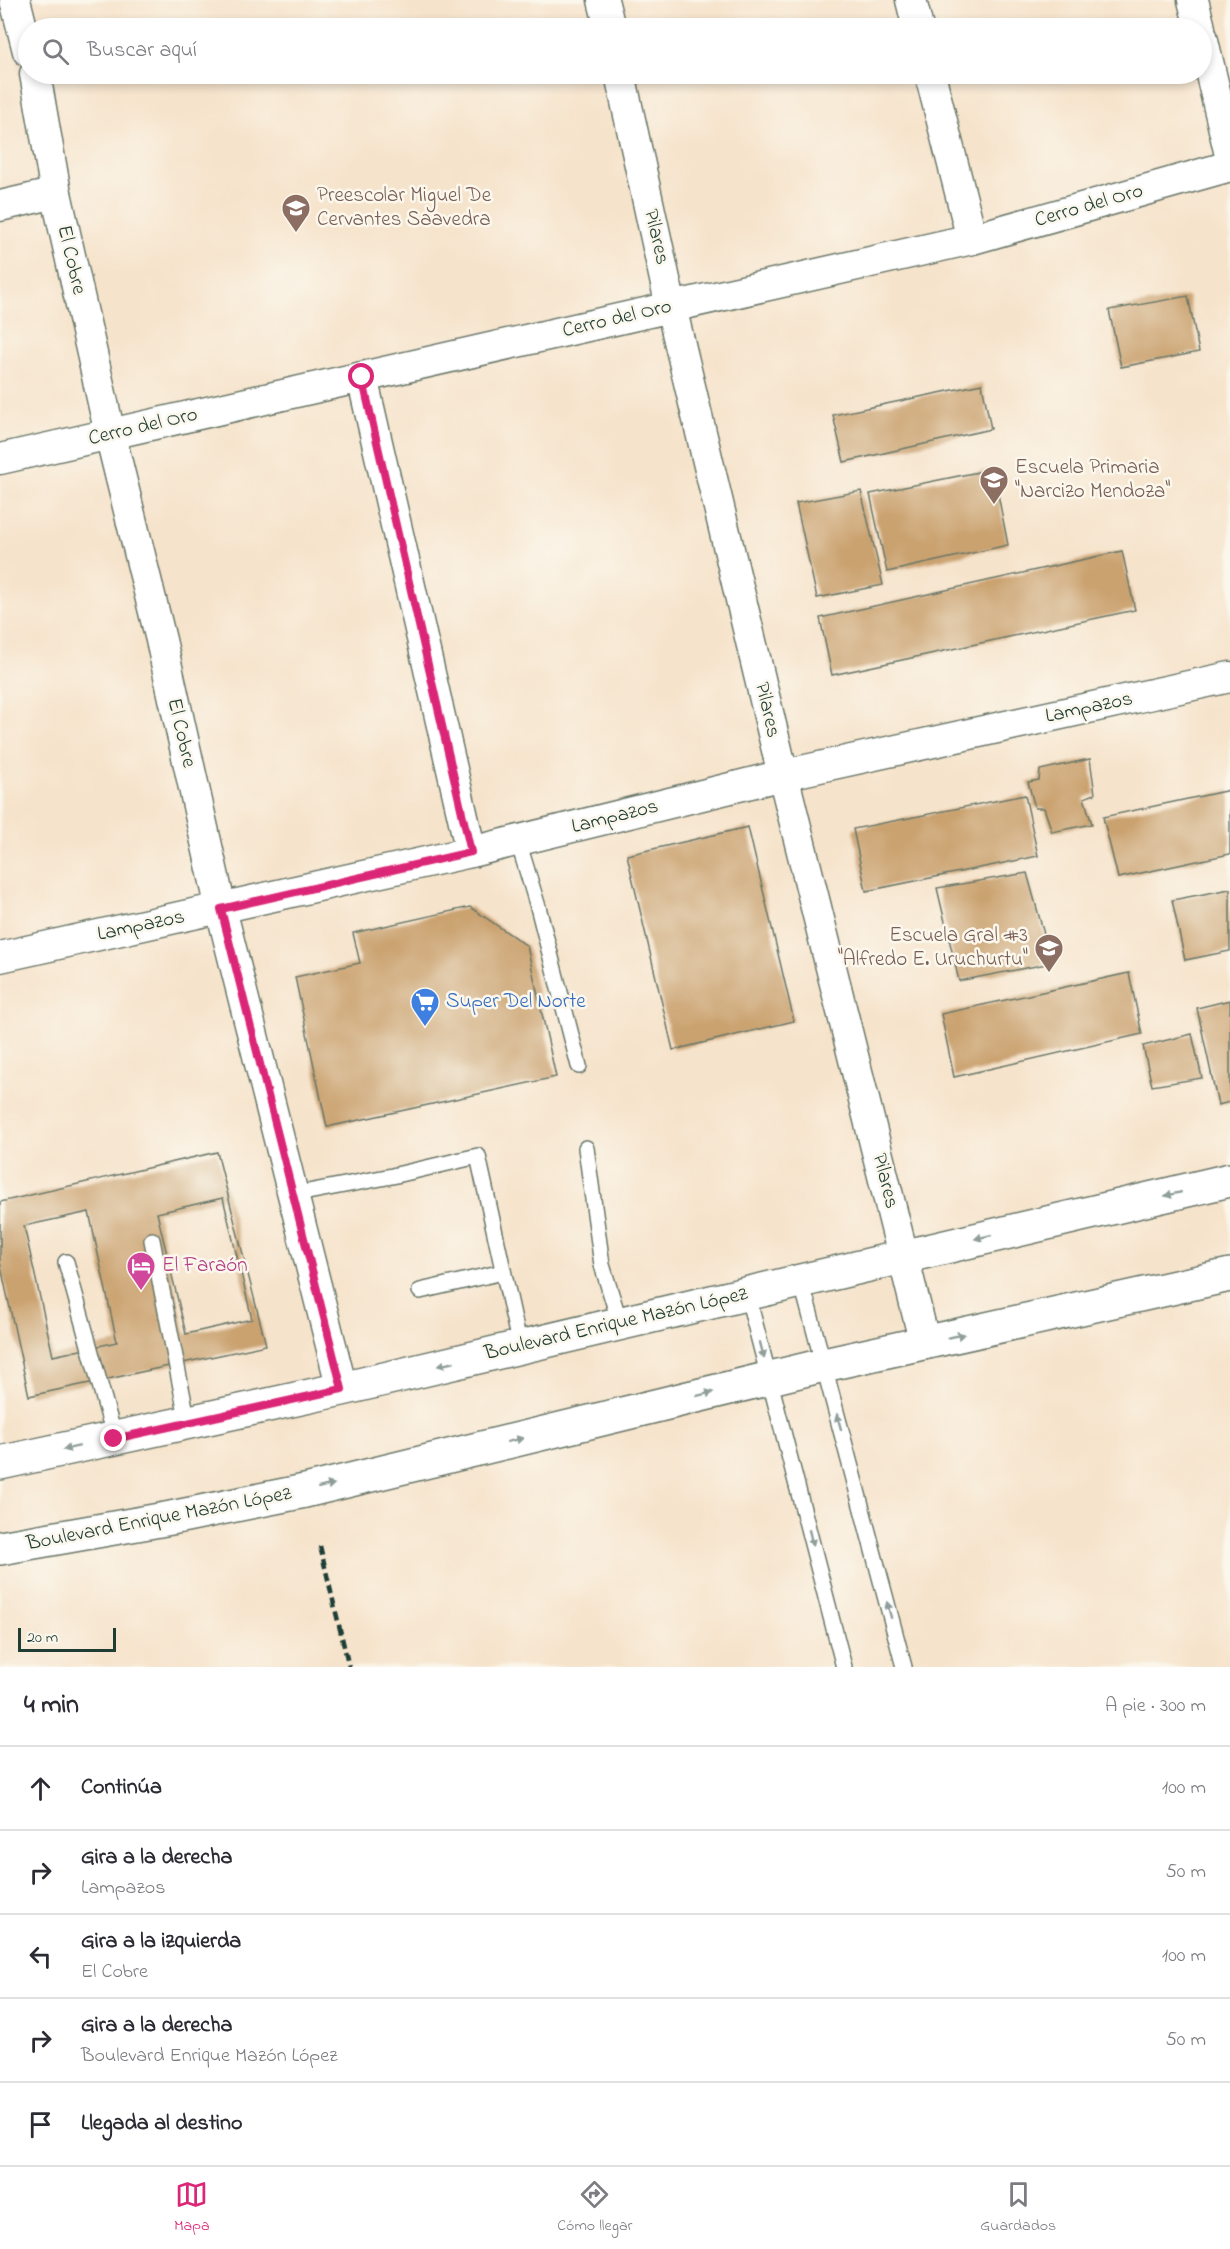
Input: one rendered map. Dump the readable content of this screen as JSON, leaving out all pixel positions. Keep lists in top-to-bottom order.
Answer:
{
  "streets": {
    "main road": ["Boulevard Enrique Mazón López"],
    "street": [
      "Cerro del Oro",
      "Pilares",
      "El Cobre",
      "Lampazos"
    ]
  },
  "crossings": [
    ["Cerro del Oro", "Pilares"],
    ["Cerro del Oro", "El Cobre"],
    ["Pilares", "Lampazos"],
    ["Pilares", "Boulevard Enrique Mazón López"],
    ["El Cobre", "Lampazos"],
    ["El Cobre", "Boulevard Enrique Mazón López"]
  ],
  "places": {
    "school or university": ["Preescolar Miguel De Cervantes Saavedra", "Escuela Primaria \"Narcizo Mendoza\"", "Escuela Gral #3 \"Alfredo E. Uruchurtu\""],
    "supermarket": ["Super Del Norte"],
    "hotel": ["El Faraón"]
  },
  "scale_bar": "20 m",
  "page": {
    "search": "Buscar aquí",
    "scale": "20 m",
    "heading": ["4 min", "A pie · 300 m"],
    "list": [
      ["Continúa", "100 m"],
      ["Gira a la derecha", "Lampazos", "50 m"],
      ["Gira a la izquierda", "El Cobre", "100 m"],
      ["Gira a la derecha", "Boulevard Enrique Mazón López", "50 m"],
      "Llegada al destino"
    ],
    "nav": ["Mapa", "Cómo llegar", "Guardados"]
  }
}
